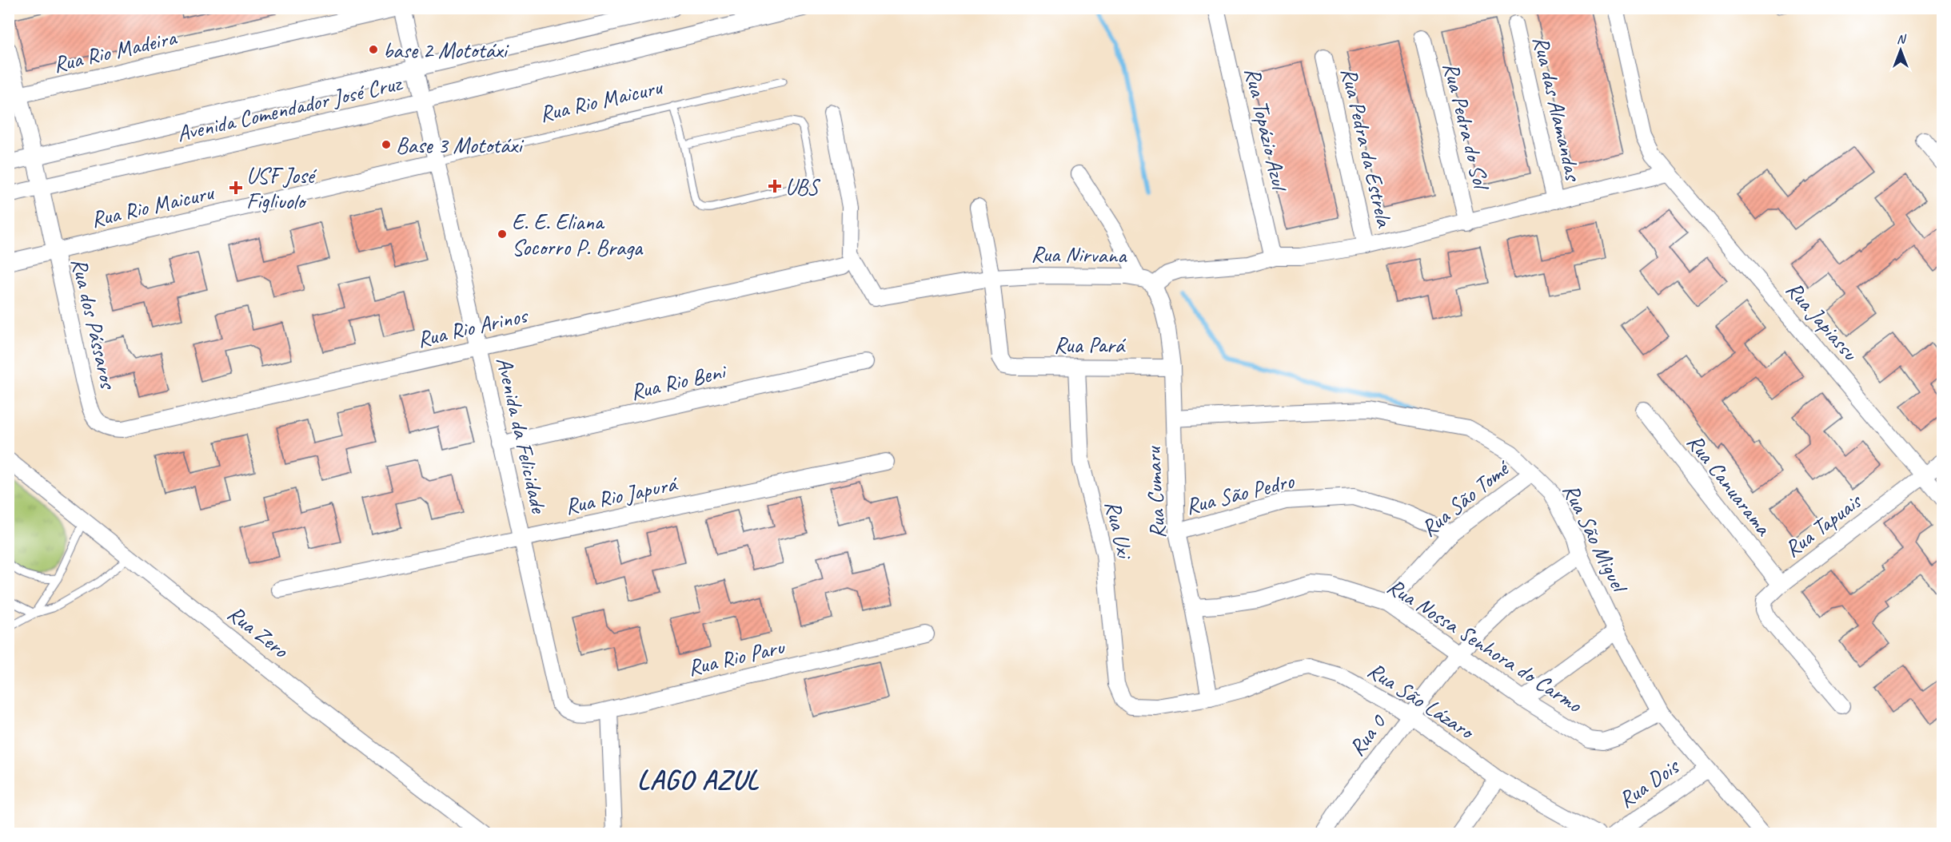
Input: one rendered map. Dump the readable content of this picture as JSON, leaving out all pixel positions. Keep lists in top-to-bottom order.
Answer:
{
  "streets": {
    "street": [
      "Rua Rio Madeira",
      "Rua Rio Maicuru",
      "Avenida Comendador José Cruz",
      "Rua das Alamandas",
      "Rua Pedra do Sol",
      "Rua Topázio Azul",
      "Rua Pedra da Estrela",
      "Rua Nirvana",
      "Rua Japiassu",
      "Rua dos Pássaros",
      "Rua Rio Arinos",
      "Rua Pará",
      "Rua Rio Beni",
      "Avenida da Felicidade",
      "Rua Canuarama",
      "Rua Cumaru",
      "Rua São Pedro",
      "Rua Rio Japurá",
      "Rua São Tomé",
      "Rua Tapuais",
      "Rua Uxi",
      "Rua São Miguel",
      "Rua Zero",
      "Rua Nossa Senhora do Carmo",
      "Rua Rio Paru",
      "Rua São Lázaro",
      "Rua 0",
      "Rua Dois"
    ]
  },
  "crossings": [
    ["Rua Rio Madeira", "Rua dos Pássaros"],
    ["Rua Rio Maicuru", "Rua dos Pássaros"],
    ["Rua Rio Maicuru", "Avenida da Felicidade"],
    ["Avenida Comendador José Cruz", "Rua dos Pássaros"],
    ["Avenida Comendador José Cruz", "Avenida da Felicidade"],
    ["Rua das Alamandas", "Rua Nirvana"],
    ["Rua Pedra do Sol", "Rua Nirvana"],
    ["Rua Topázio Azul", "Rua Nirvana"],
    ["Rua Pedra da Estrela", "Rua Nirvana"],
    ["Rua Nirvana", "Rua Japiassu"],
    ["Rua Nirvana", "Rua Pará"],
    ["Rua Nirvana", "Rua Cumaru"],
    ["Rua Japiassu", "Rua Tapuais"],
    ["Rua dos Pássaros", "Rua Rio Arinos"],
    ["Rua Rio Arinos", "Avenida da Felicidade"],
    ["Rua Pará", "Rua Cumaru"],
    ["Rua Pará", "Rua Uxi"],
    ["Rua Rio Beni", "Avenida da Felicidade"],
    ["Avenida da Felicidade", "Rua Rio Japurá"],
    ["Avenida da Felicidade", "Rua Rio Paru"],
    ["Rua Canuarama", "Rua Tapuais"],
    ["Rua Cumaru", "Rua São Pedro"],
    ["Rua Cumaru", "Rua São Miguel"],
    ["Rua Cumaru", "Rua Nossa Senhora do Carmo"],
    ["Rua Cumaru", "Rua São Lázaro"],
    ["Rua São Pedro", "Rua São Tomé"],
    ["Rua São Tomé", "Rua São Miguel"],
    ["Rua São Tomé", "Rua Nossa Senhora do Carmo"],
    ["Rua Uxi", "Rua São Lázaro"],
    ["Rua São Miguel", "Rua Nossa Senhora do Carmo"],
    ["Rua São Miguel", "Rua 0"],
    ["Rua São Miguel", "Rua Dois"],
    ["Rua Nossa Senhora do Carmo", "Rua 0"],
    ["Rua São Lázaro", "Rua 0"]
  ],
  "districts": ["LAGO AZUL"],
  "places": {
    "other": ["base 2 Mototáxi", "Base 3 Mototáxi", "E. E. Eliana Socorro P. Braga"],
    "health": ["UBS", "USF José Figliuolo"]
  },
  "north": "top"
}
